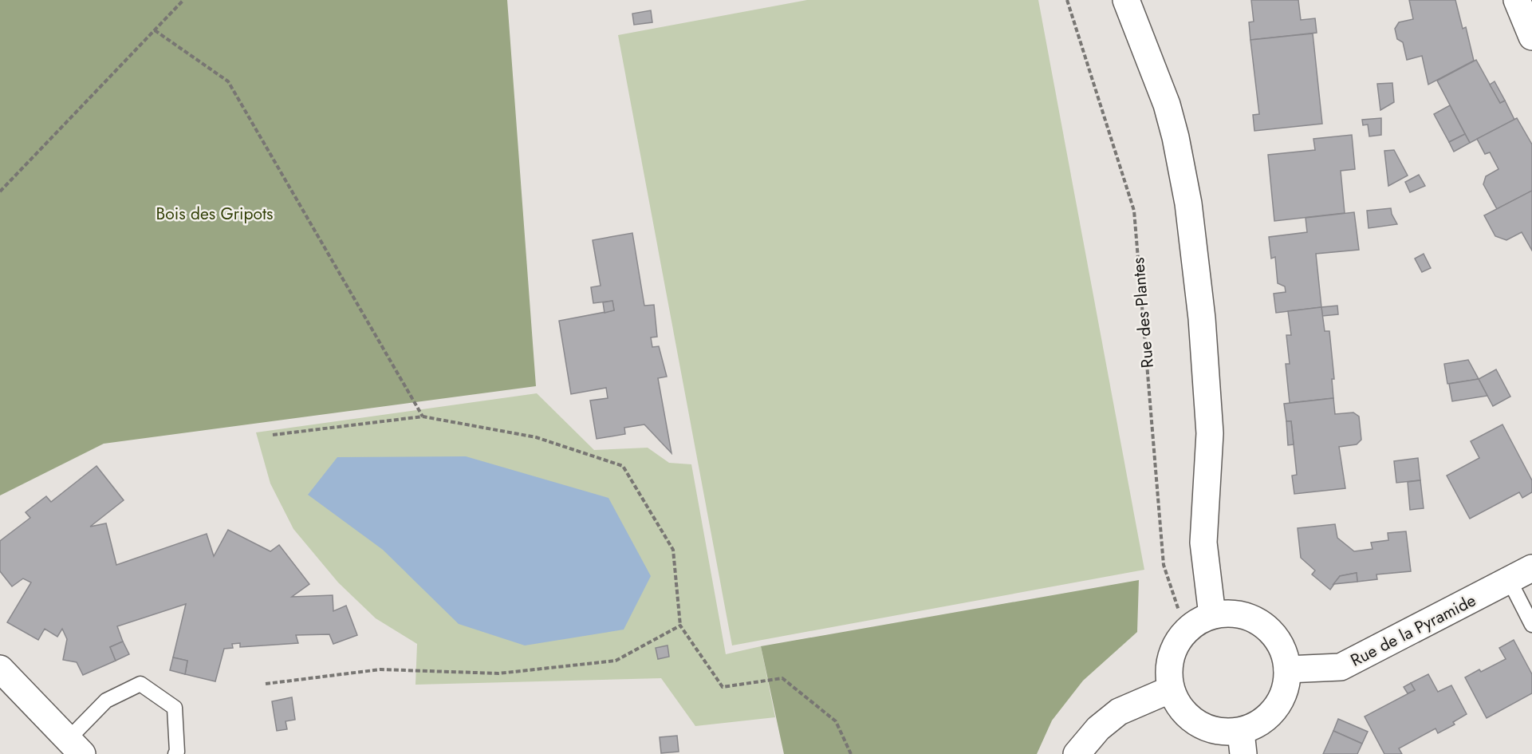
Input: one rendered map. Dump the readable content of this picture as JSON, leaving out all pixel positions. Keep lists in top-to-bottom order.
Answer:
{
  "streets": {
    "street": ["Rue de la Pyramide"],
    "path": ["Rue des Plantes"]
  },
  "crossings": [
    ["Rue des Plantes", "Rue de la Pyramide"]
  ],
  "parks": ["Bois des Gripots"]
}
